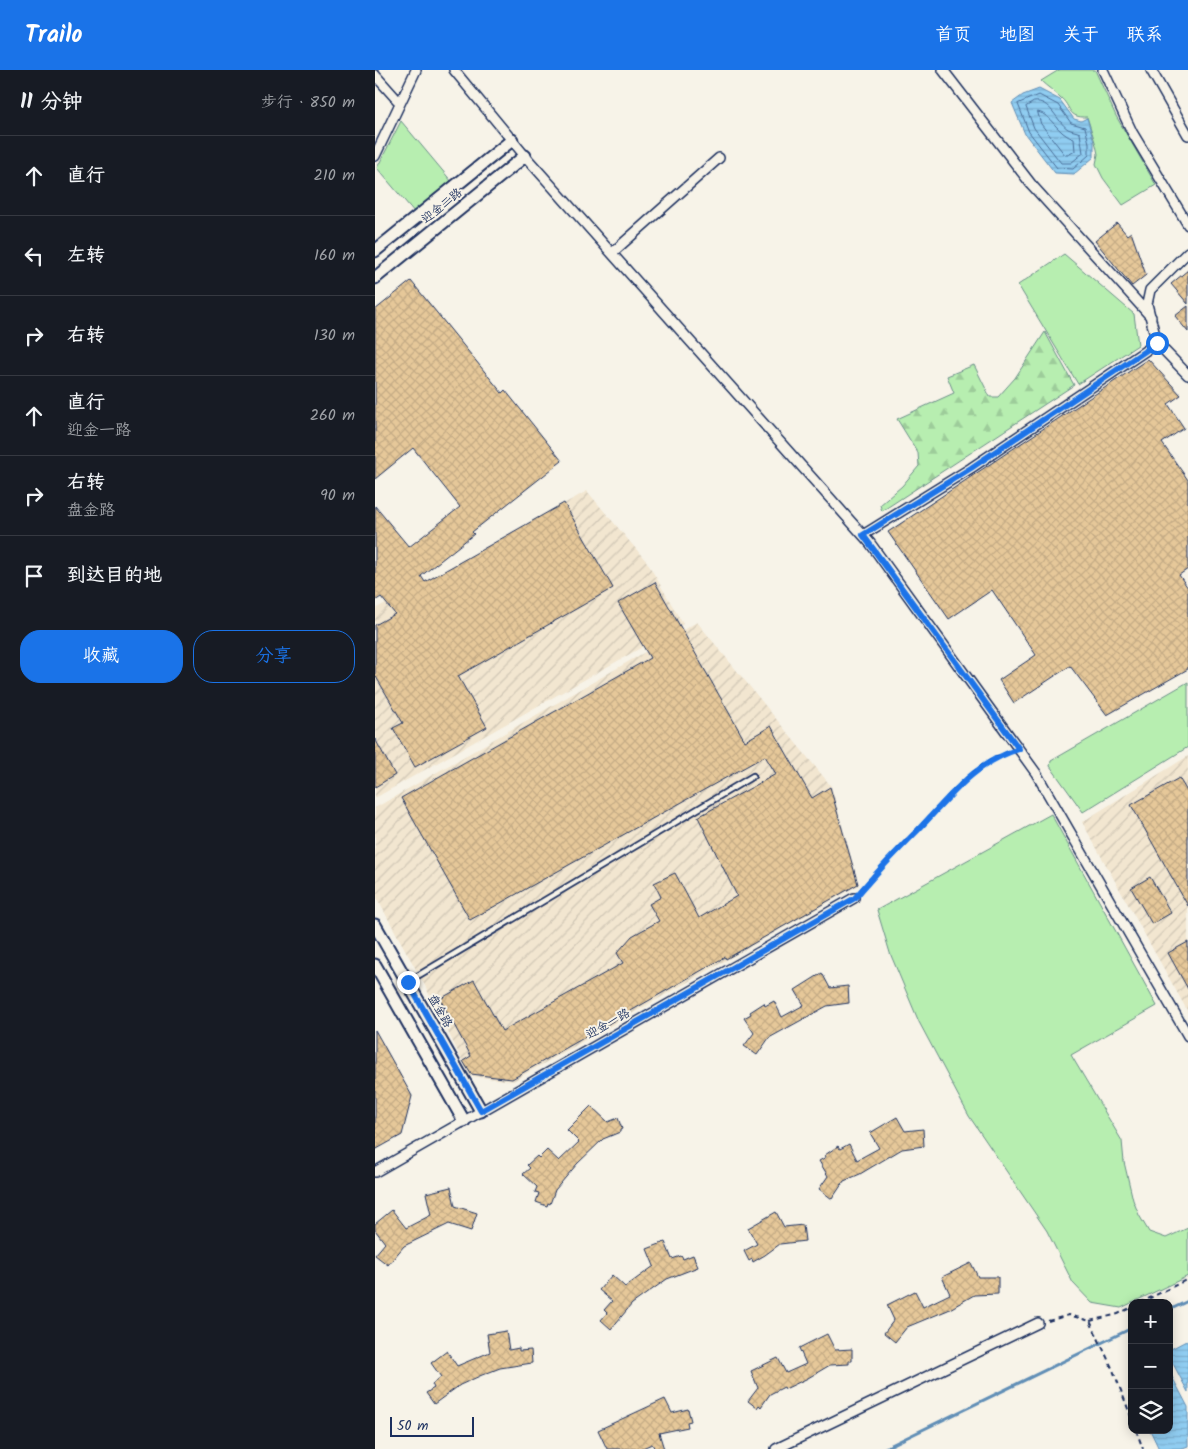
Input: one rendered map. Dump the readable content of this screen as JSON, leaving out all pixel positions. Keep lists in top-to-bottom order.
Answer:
{
  "streets": {
    "street": ["迎金二路", "盘金路", "迎金一路"]
  },
  "crossings": [
    ["盘金路", "迎金一路"]
  ],
  "scale_bar": "50 m",
  "page": {
    "header": "Trailo",
    "nav": [
      "首页",
      "地图",
      "关于",
      "联系"
    ],
    "heading": ["11 分钟", "步行 · 850 m"],
    "list": [
      ["直行", "210 m"],
      ["左转", "160 m"],
      ["右转", "130 m"],
      ["直行", "迎金一路", "260 m"],
      ["右转", "盘金路", "90 m"],
      "到达目的地"
    ],
    "buttons": ["收藏", "分享"],
    "map_buttons": ["+", "−"],
    "scale": "50 m"
  }
}
